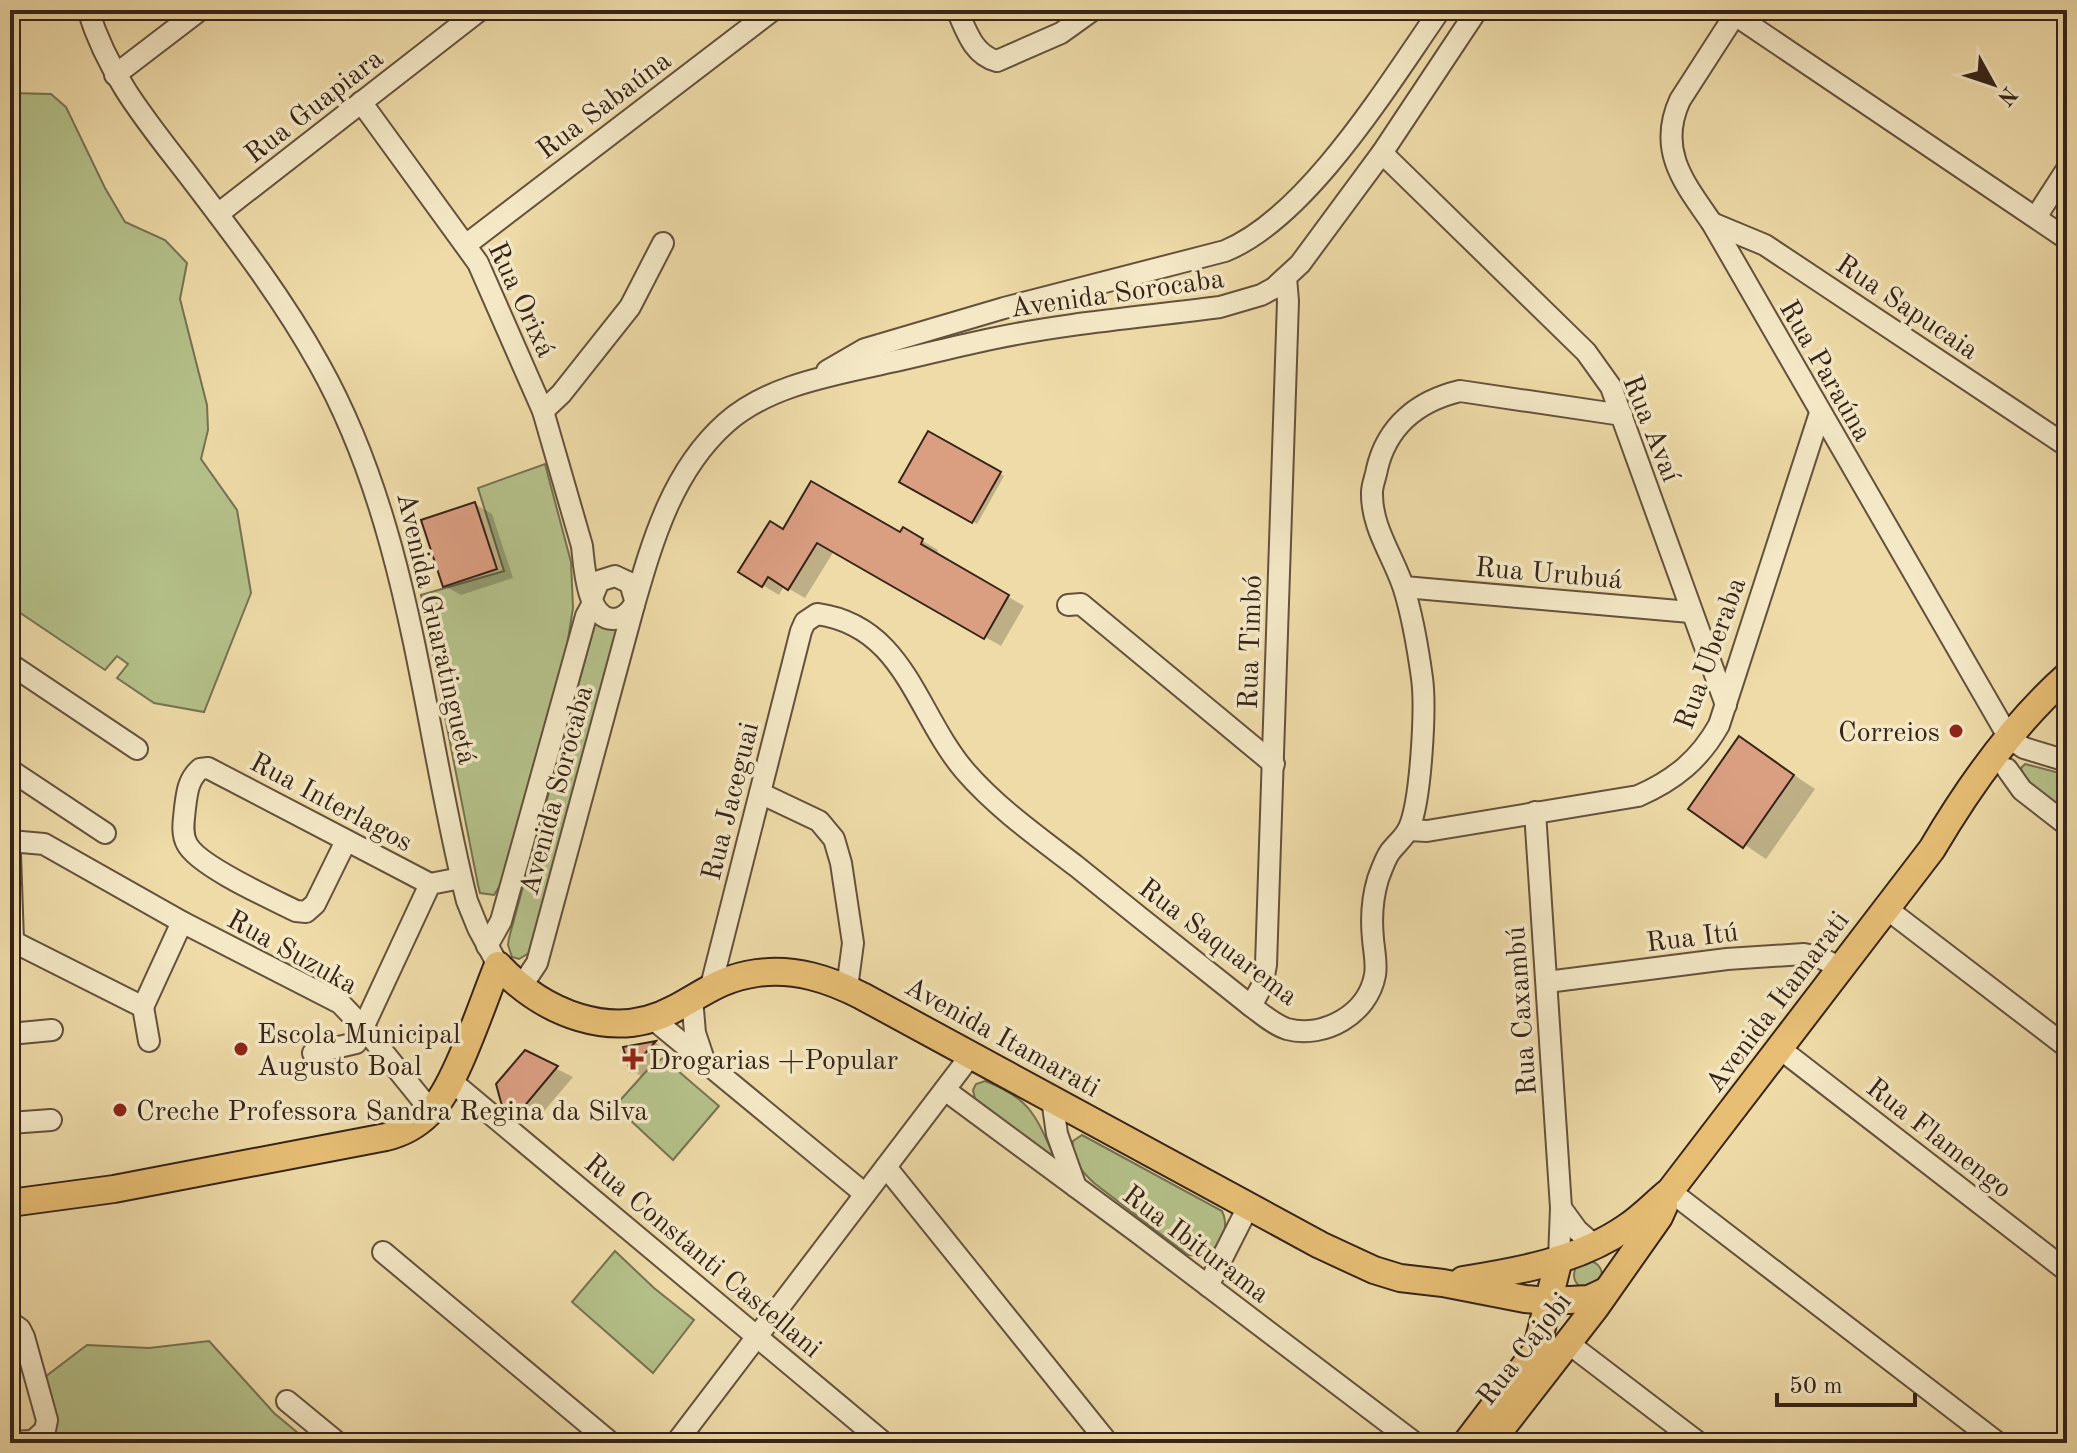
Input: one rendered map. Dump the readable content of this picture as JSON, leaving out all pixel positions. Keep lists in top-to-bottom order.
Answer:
{
  "streets": {
    "main road": ["Avenida Guaratinguetá", "Avenida Itamarati", "Rua Cajobi"],
    "street": [
      "Rua Sabaúna",
      "Rua Guapiara",
      "Avenida Sorocaba",
      "Rua Orixá",
      "Rua Sapucaia",
      "Rua Paraúna",
      "Rua Avaí",
      "Rua Urubuá",
      "Rua Timbó",
      "Rua Uberaba",
      "Rua Interlagos",
      "Rua Jaceguai",
      "Rua Itú",
      "Rua Saquarema",
      "Rua Suzuka",
      "Rua Caxambú",
      "Rua Flamengo",
      "Rua Ibiturama",
      "Rua Constanti Castellani"
    ]
  },
  "crossings": [
    ["Rua Sabaúna", "Rua Orixá"],
    ["Rua Guapiara", "Rua Orixá"],
    ["Rua Guapiara", "Avenida Guaratinguetá"],
    ["Avenida Sorocaba", "Rua Orixá"],
    ["Avenida Sorocaba", "Rua Avaí"],
    ["Avenida Sorocaba", "Avenida Guaratinguetá"],
    ["Avenida Sorocaba", "Rua Timbó"],
    ["Avenida Sorocaba", "Avenida Itamarati"],
    ["Rua Sapucaia", "Rua Paraúna"],
    ["Rua Paraúna", "Rua Uberaba"],
    ["Rua Paraúna", "Avenida Itamarati"],
    ["Rua Avaí", "Rua Urubuá"],
    ["Rua Avaí", "Rua Uberaba"],
    ["Rua Avaí", "Rua Saquarema"],
    ["Rua Urubuá", "Rua Saquarema"],
    ["Avenida Guaratinguetá", "Avenida Itamarati"],
    ["Rua Timbó", "Rua Saquarema"],
    ["Rua Uberaba", "Rua Saquarema"],
    ["Rua Uberaba", "Rua Caxambú"],
    ["Rua Jaceguai", "Rua Saquarema"],
    ["Rua Jaceguai", "Avenida Itamarati"],
    ["Rua Itú", "Avenida Itamarati"],
    ["Rua Itú", "Rua Caxambú"],
    ["Avenida Itamarati", "Rua Caxambú"],
    ["Avenida Itamarati", "Rua Flamengo"],
    ["Avenida Itamarati", "Rua Cajobi"],
    ["Rua Caxambú", "Rua Cajobi"]
  ],
  "places": {
    "other": ["Correios", "Escola Municipal Augusto Boal", "Creche Professora Sandra Regina da Silva"],
    "health": ["Drogarias +Popular"]
  },
  "scale_bar": "50 m",
  "north": "bottom right"
}
